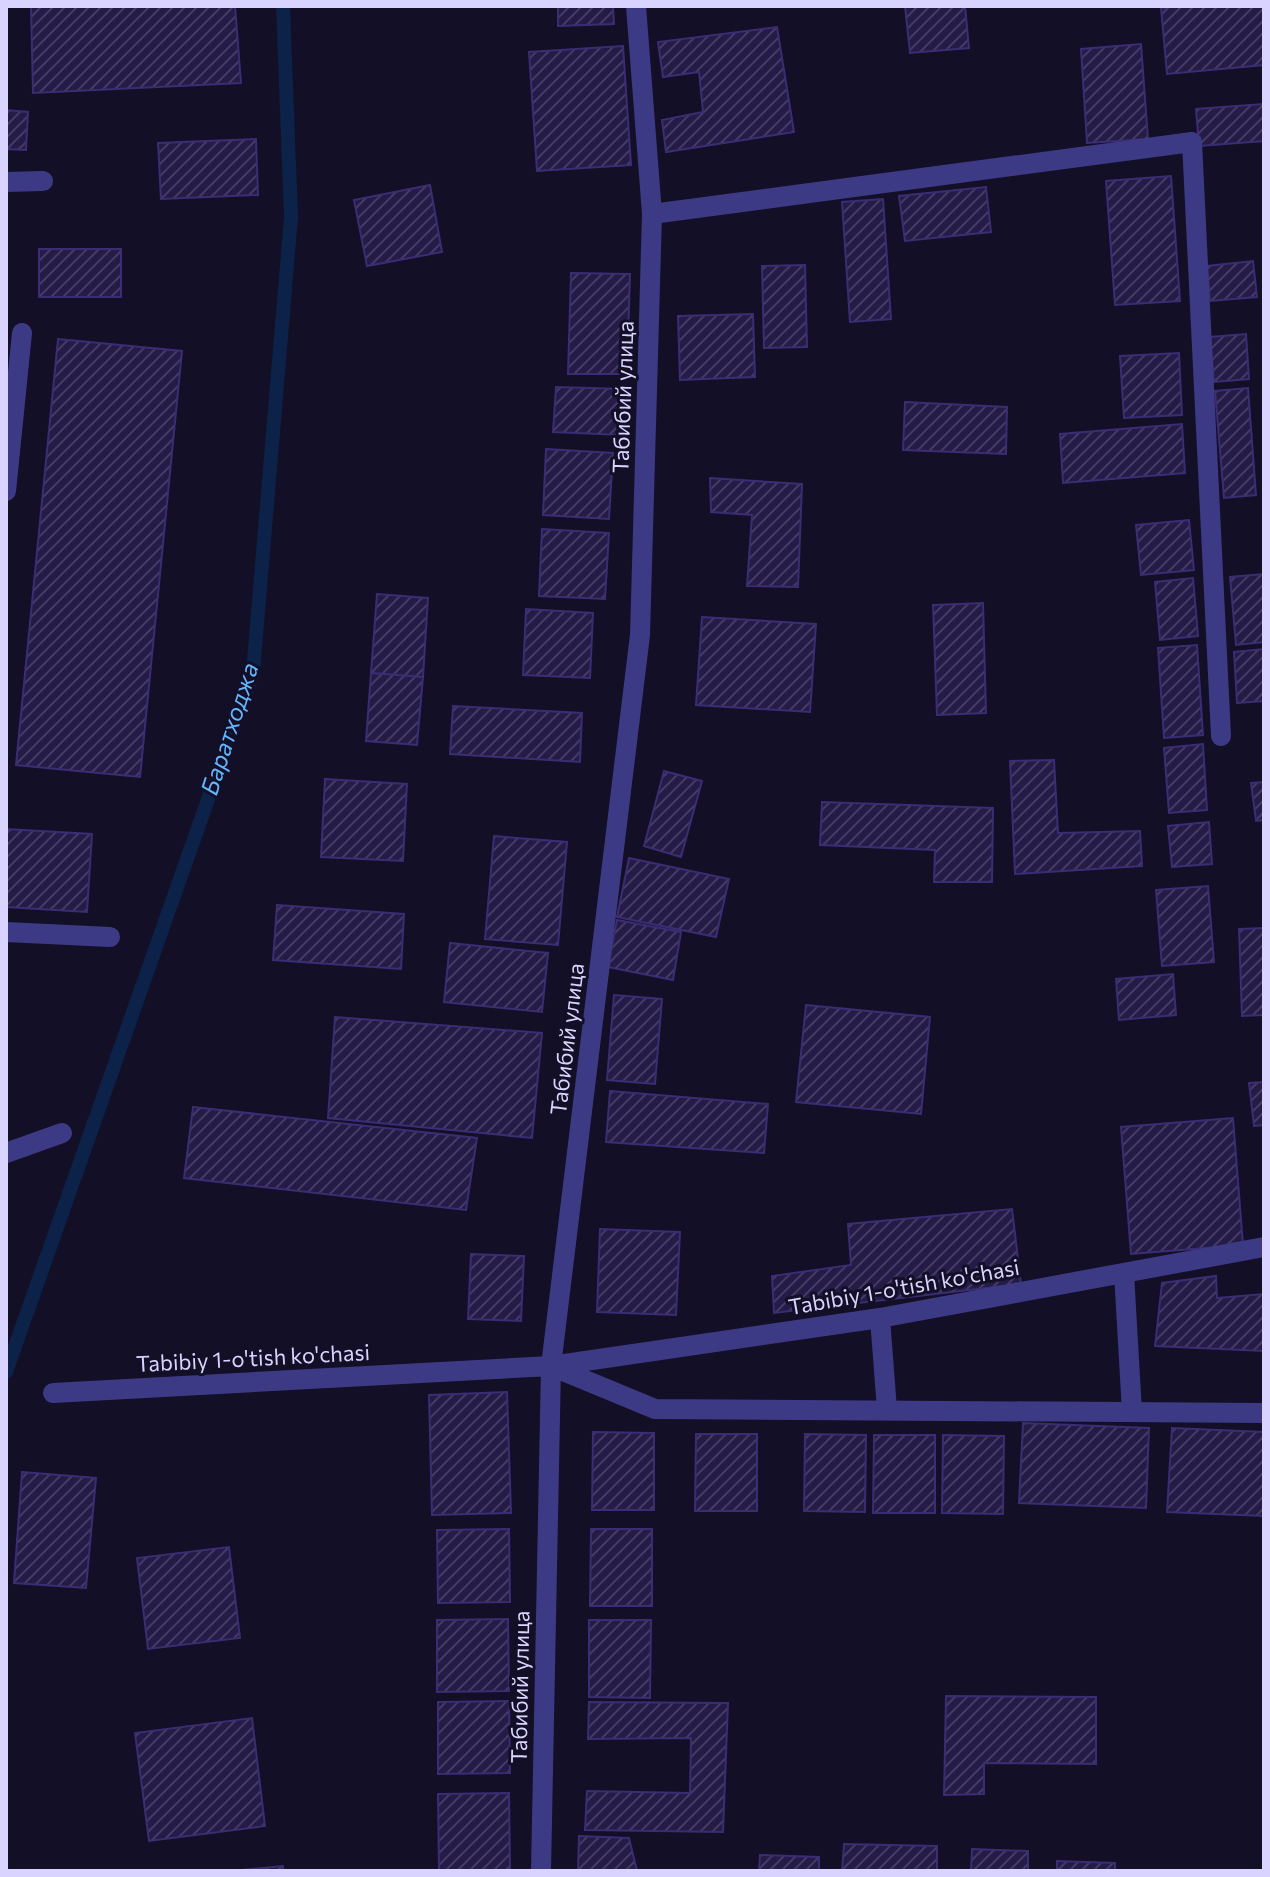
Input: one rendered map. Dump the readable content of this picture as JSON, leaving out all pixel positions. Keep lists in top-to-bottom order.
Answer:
{
  "streets": {
    "street": ["Табибий улица", "Tabibiy 1-o'tish ko'chasi"]
  },
  "crossings": [
    ["Табибий улица", "Tabibiy 1-o'tish ko'chasi"]
  ],
  "water": ["Баратходжа"]
}
